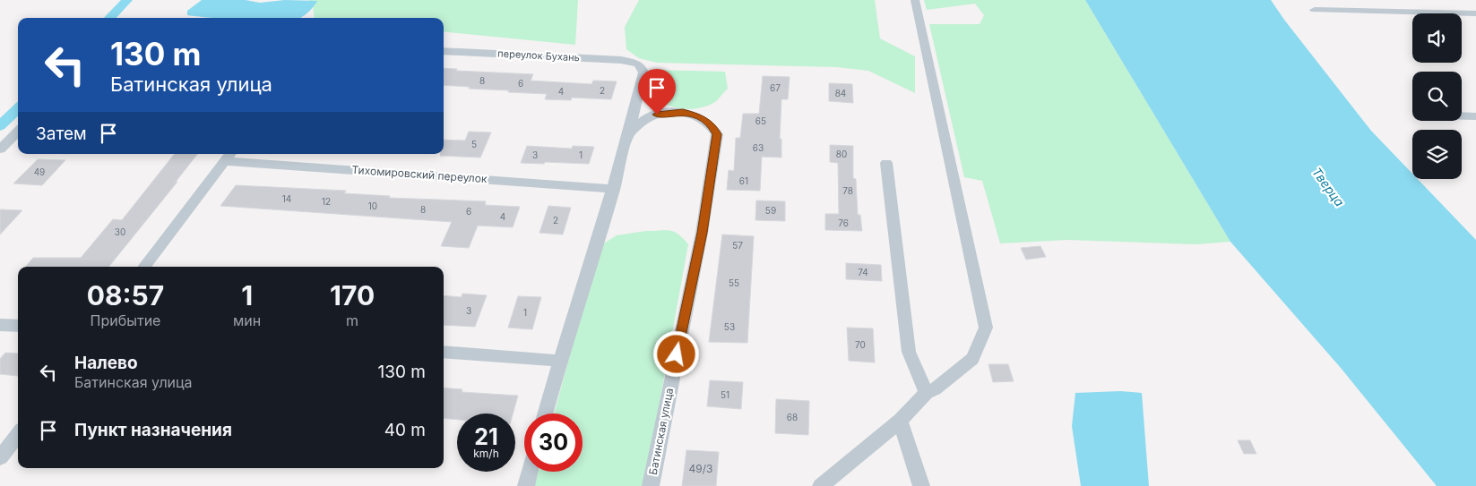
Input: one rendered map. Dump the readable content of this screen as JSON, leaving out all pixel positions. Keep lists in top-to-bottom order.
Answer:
{
  "streets": {
    "street": ["переулок Бухань", "Тихомировский переулок", "Батинская улица"]
  },
  "crossings": [
    ["переулок Бухань", "Батинская улица"]
  ],
  "water": ["Тверца"],
  "house_numbers": [
    "8",
    "6",
    "67",
    "2",
    "4",
    "84",
    "65",
    "5",
    "63",
    "80",
    "3",
    "1",
    "49",
    "61",
    "78",
    "14",
    "12",
    "10",
    "8",
    "59",
    "6",
    "4",
    "2",
    "76",
    "30",
    "57",
    "74",
    "55",
    "3",
    "1",
    "53",
    "70",
    "51",
    "68",
    "49/3"
  ],
  "page": {
    "turn": ["130 m", "Батинская улица"],
    "then": "Затем",
    "eta": [
      "08:57",
      "Прибытие",
      "1",
      "мин",
      "170",
      "m"
    ],
    "list": [
      {
        "name": "Налево",
        "note": "Батинская улица",
        "value": "130 m"
      },
      {
        "name": "Пункт назначения",
        "value": "40 m"
      }
    ],
    "speed": "21 km/h",
    "limit": "30"
  }
}
